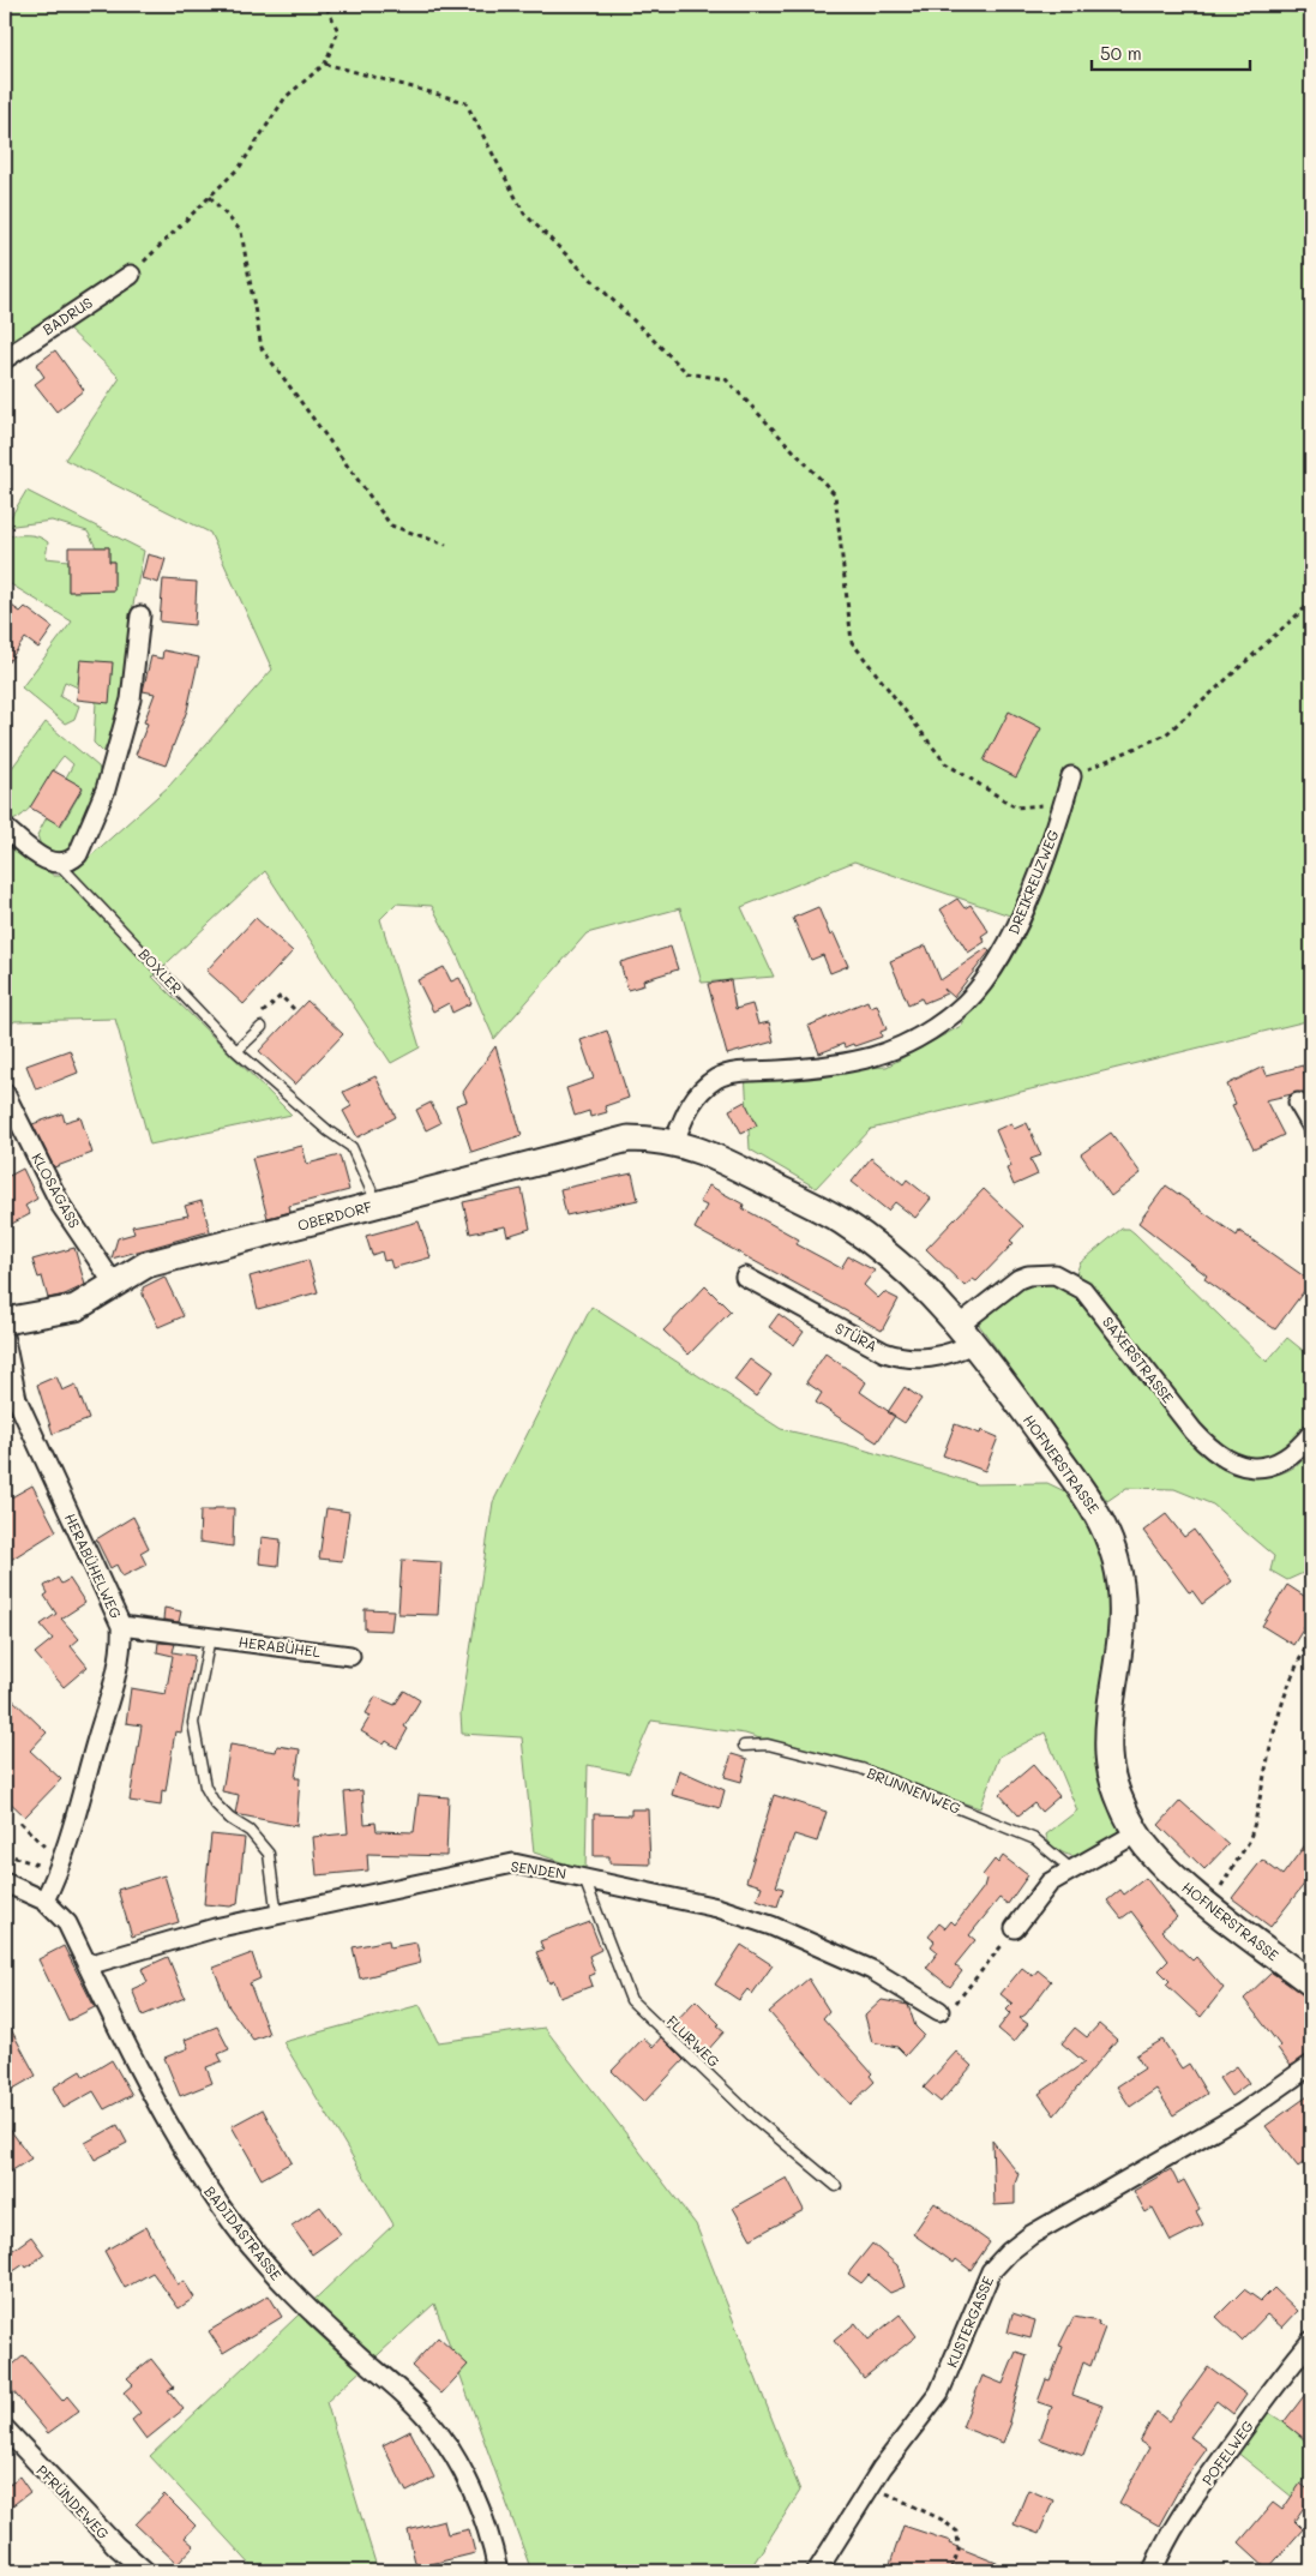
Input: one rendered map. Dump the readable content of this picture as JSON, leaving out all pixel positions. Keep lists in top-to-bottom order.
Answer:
{
  "streets": {
    "main road": ["OBERDORF", "HOFNERSTRASSE"],
    "street": [
      "BADRUS",
      "DREIKREUZWEG",
      "BOXLER",
      "KLOSAGASS",
      "STÜRA",
      "SAXERSTRASSE",
      "HERABÜHELWEG",
      "HERABÜHEL",
      "SENDEN",
      "BADIDASTRASSE",
      "KUSTERGASSE",
      "POFELWEG",
      "PFRÜNDEWEG"
    ],
    "lane": ["BRUNNENWEG", "FLURWEG"]
  },
  "crossings": [
    ["DREIKREUZWEG", "OBERDORF"],
    ["DREIKREUZWEG", "HOFNERSTRASSE"],
    ["BOXLER", "OBERDORF"],
    ["KLOSAGASS", "OBERDORF"],
    ["OBERDORF", "HOFNERSTRASSE"],
    ["STÜRA", "SAXERSTRASSE"],
    ["STÜRA", "HOFNERSTRASSE"],
    ["SAXERSTRASSE", "HOFNERSTRASSE"],
    ["HERABÜHELWEG", "HERABÜHEL"],
    ["HERABÜHELWEG", "BADIDASTRASSE"],
    ["SENDEN", "FLURWEG"],
    ["SENDEN", "BADIDASTRASSE"]
  ],
  "scale_bar": "50 m"
}
